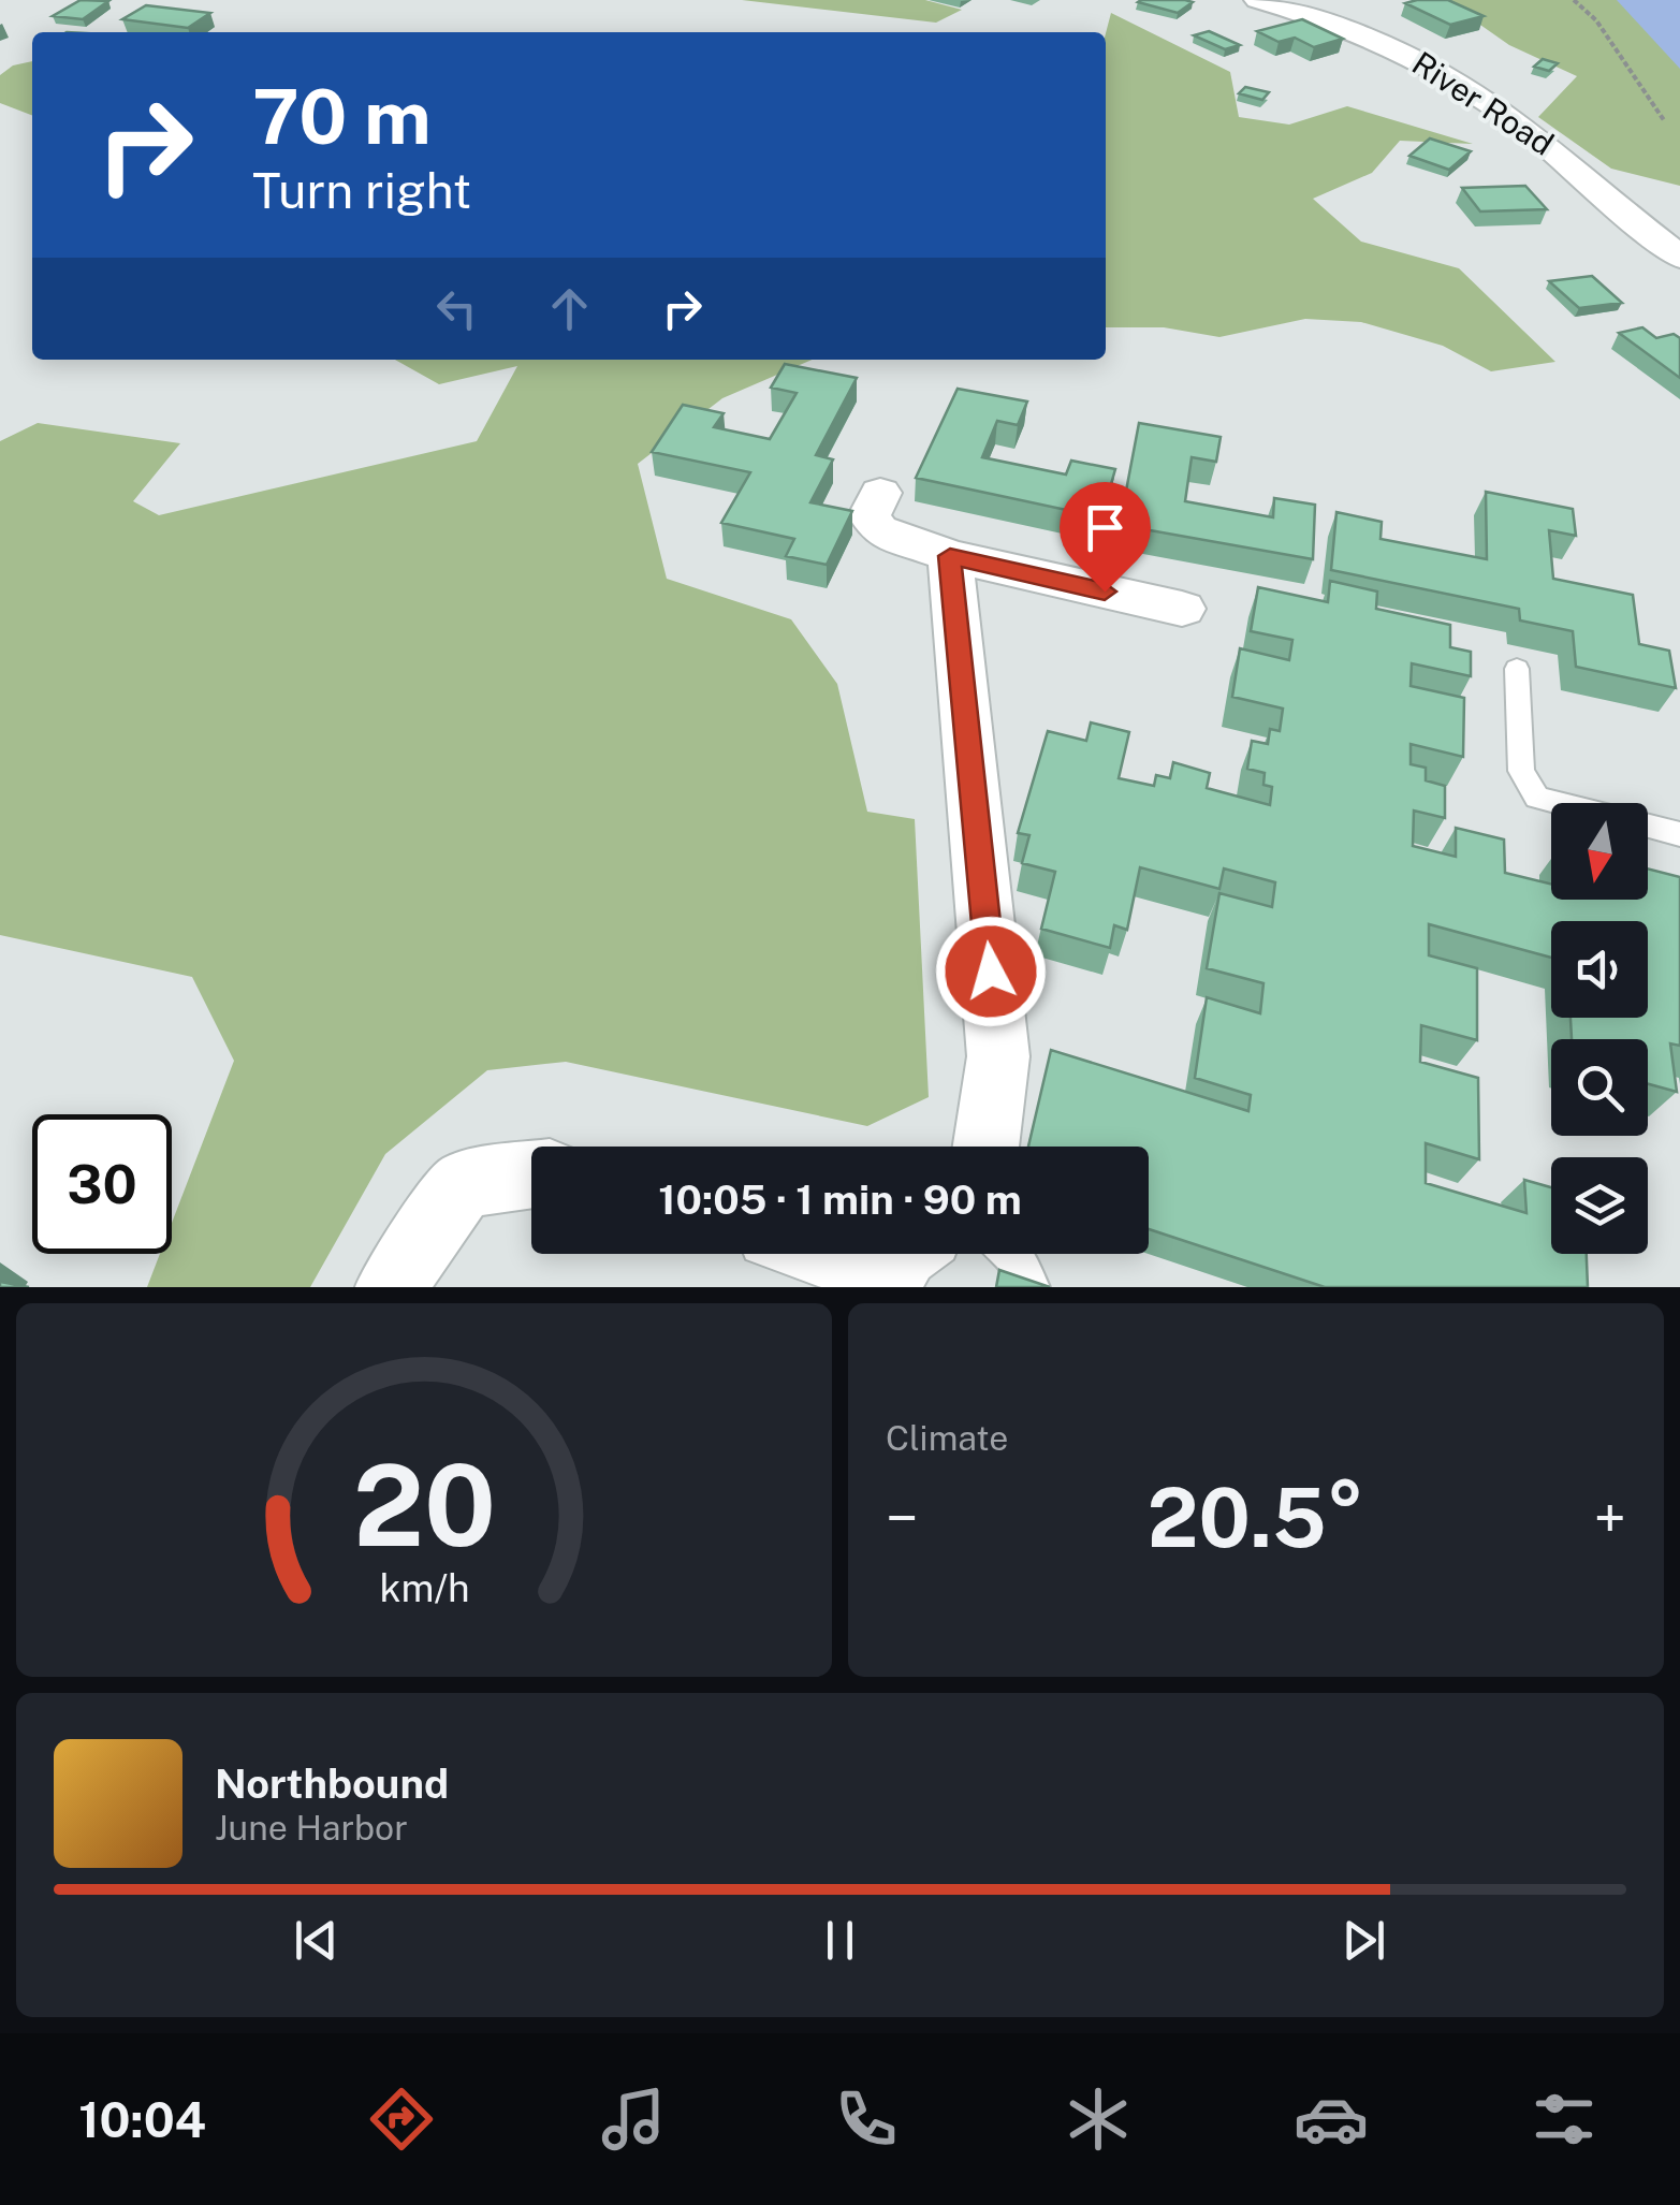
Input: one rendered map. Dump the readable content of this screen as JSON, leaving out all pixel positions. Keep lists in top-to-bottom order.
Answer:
{
  "streets": {
    "street": ["River Road"]
  },
  "north": "bottom",
  "page": {
    "turn": ["70 m", "Turn right"],
    "limit": "30",
    "trip": "10:05 · 1 min · 90 m",
    "tile": "Climate",
    "heat": ["−", "20.5°", "+"],
    "song": ["Northbound", "June Harbor"],
    "tabs": "10:04",
    "gauge": ["20", "km/h"]
  }
}
